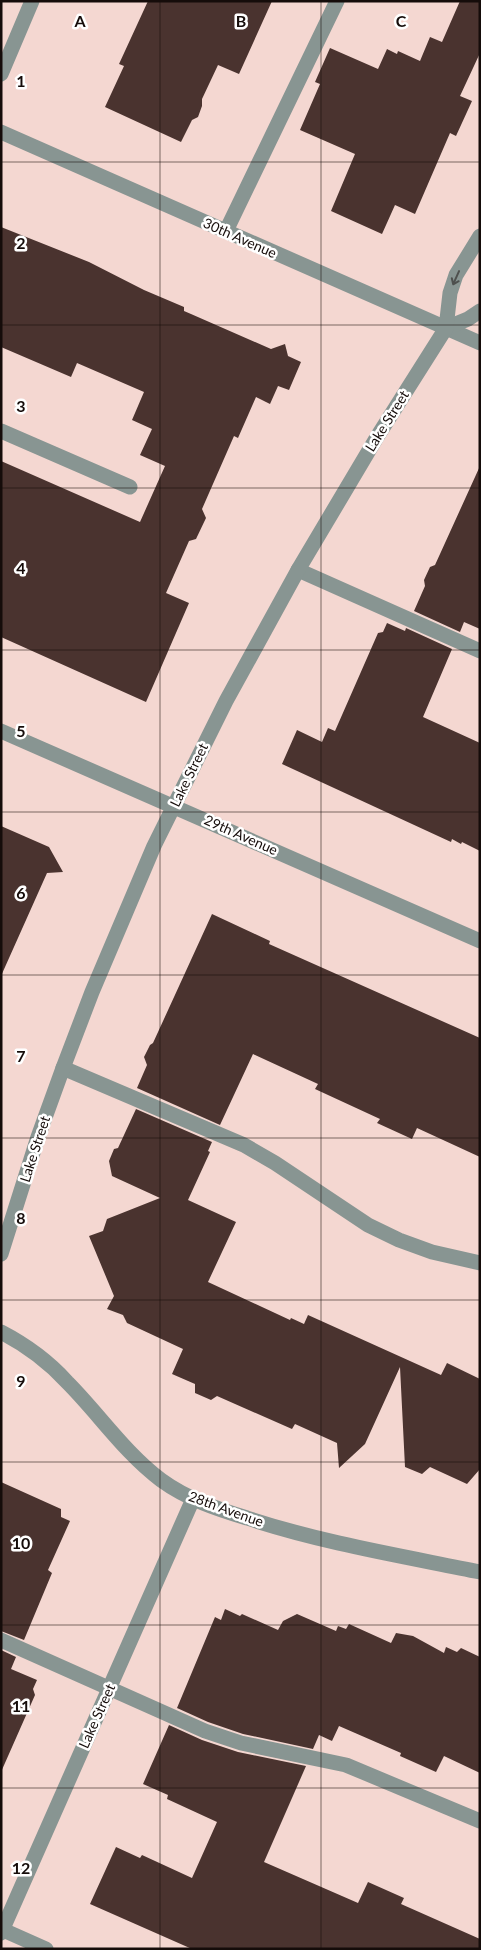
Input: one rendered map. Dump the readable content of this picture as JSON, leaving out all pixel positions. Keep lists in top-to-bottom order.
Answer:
{
  "streets": {
    "street": [
      "30th Avenue",
      "Lake Street",
      "29th Avenue",
      "28th Avenue"
    ]
  },
  "crossings": [
    ["30th Avenue", "Lake Street"],
    ["Lake Street", "29th Avenue"],
    ["Lake Street", "28th Avenue"]
  ],
  "grid": {
    "columns": ["A", "B", "C"],
    "rows": [
      "1",
      "2",
      "3",
      "4",
      "5",
      "6",
      "7",
      "8",
      "9",
      "10",
      "11",
      "12"
    ]
  }
}
